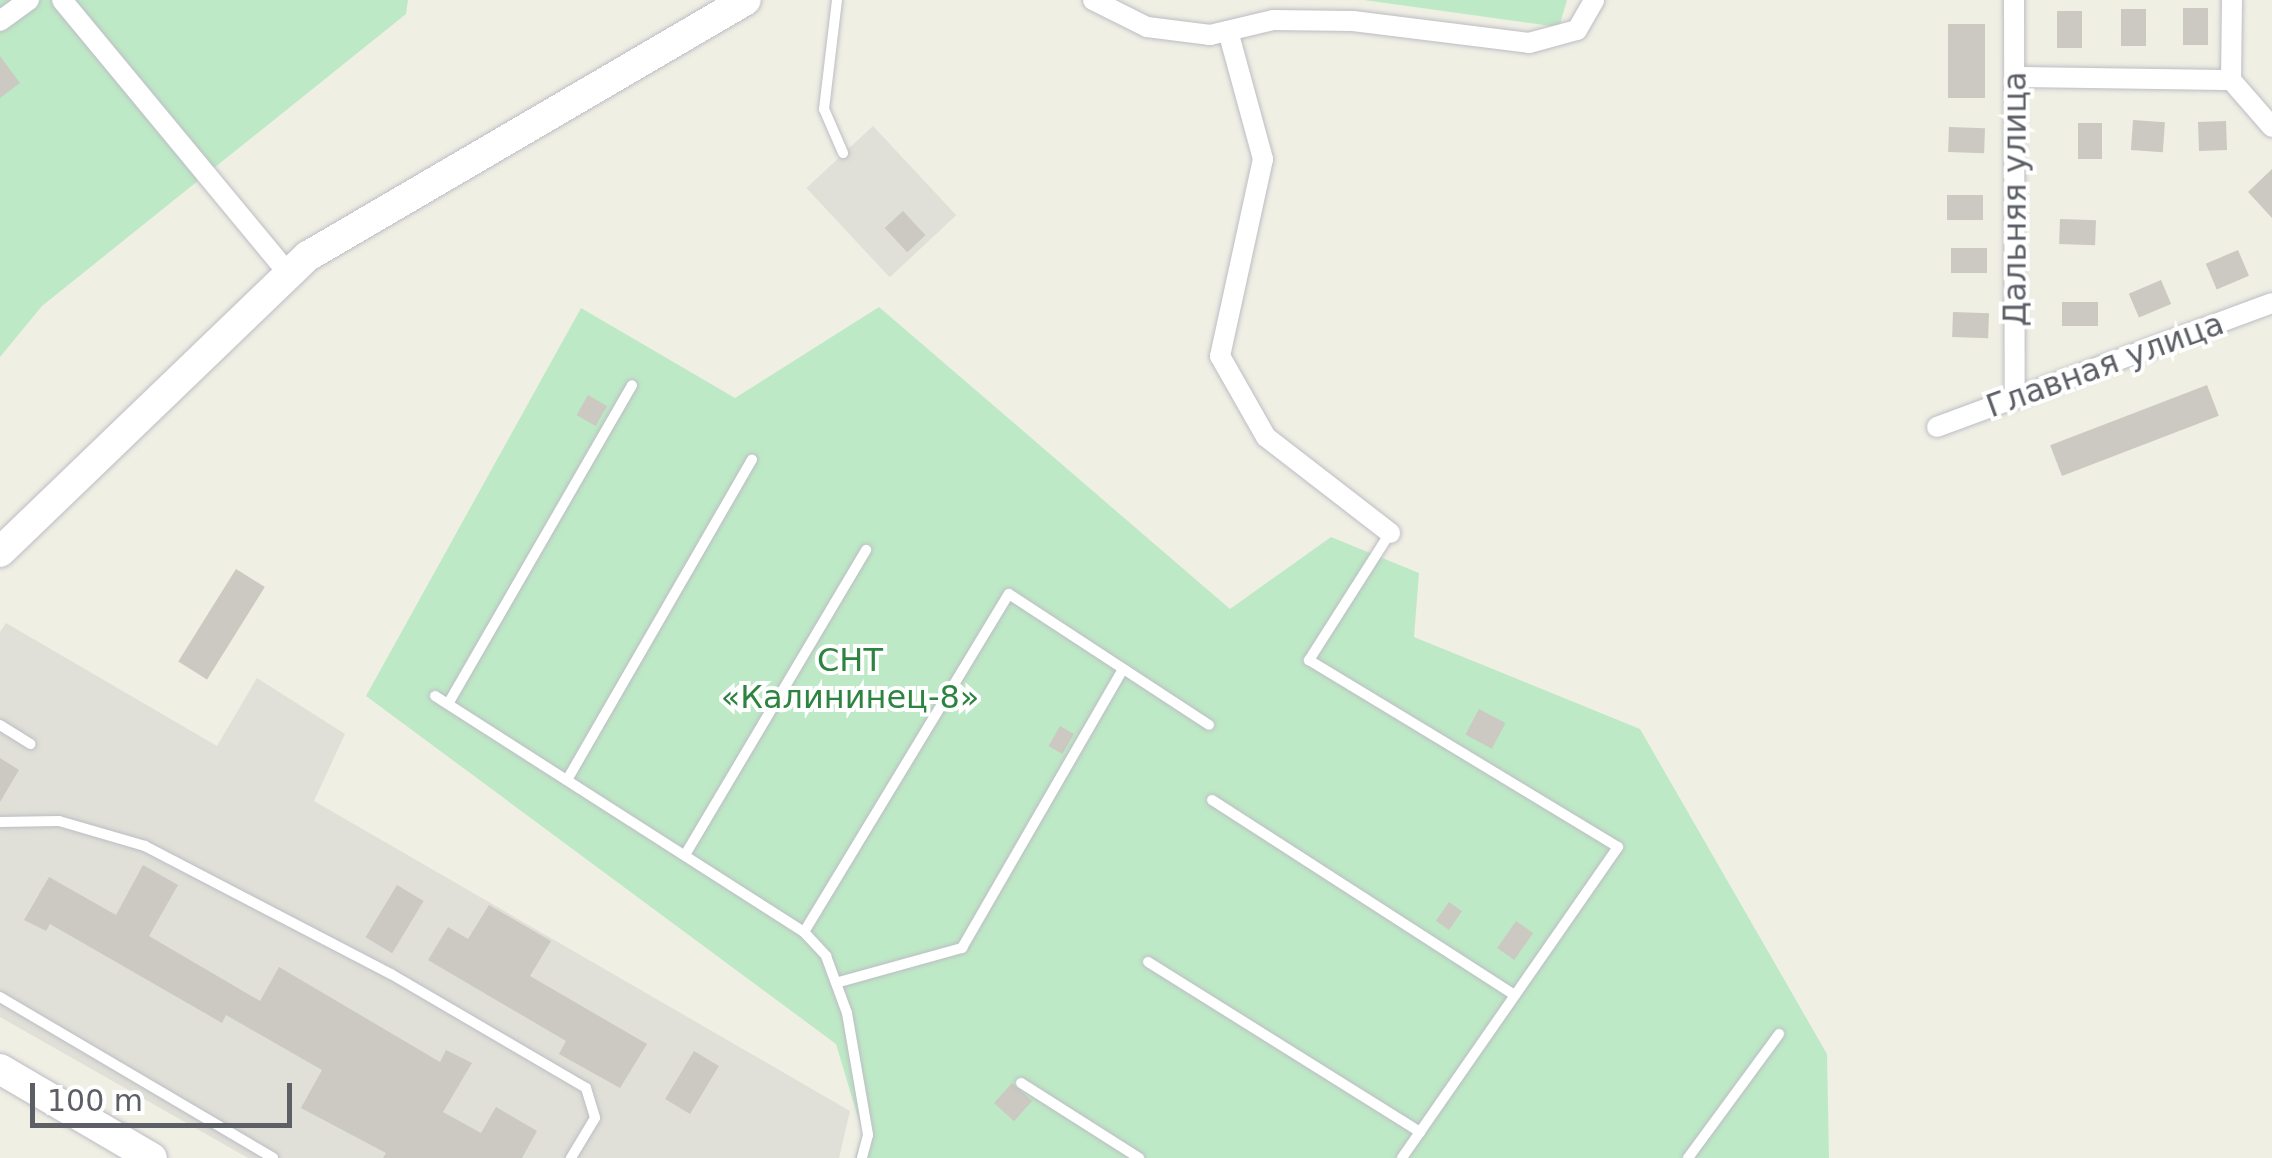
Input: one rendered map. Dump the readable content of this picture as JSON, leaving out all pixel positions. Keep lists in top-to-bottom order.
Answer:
{
  "streets": {
    "street": ["Дальняя улица", "Главная улица"]
  },
  "crossings": [
    ["Дальняя улица", "Главная улица"]
  ],
  "parks": ["СНТ «Калининец-8»"],
  "scale_bar": "100 m"
}
